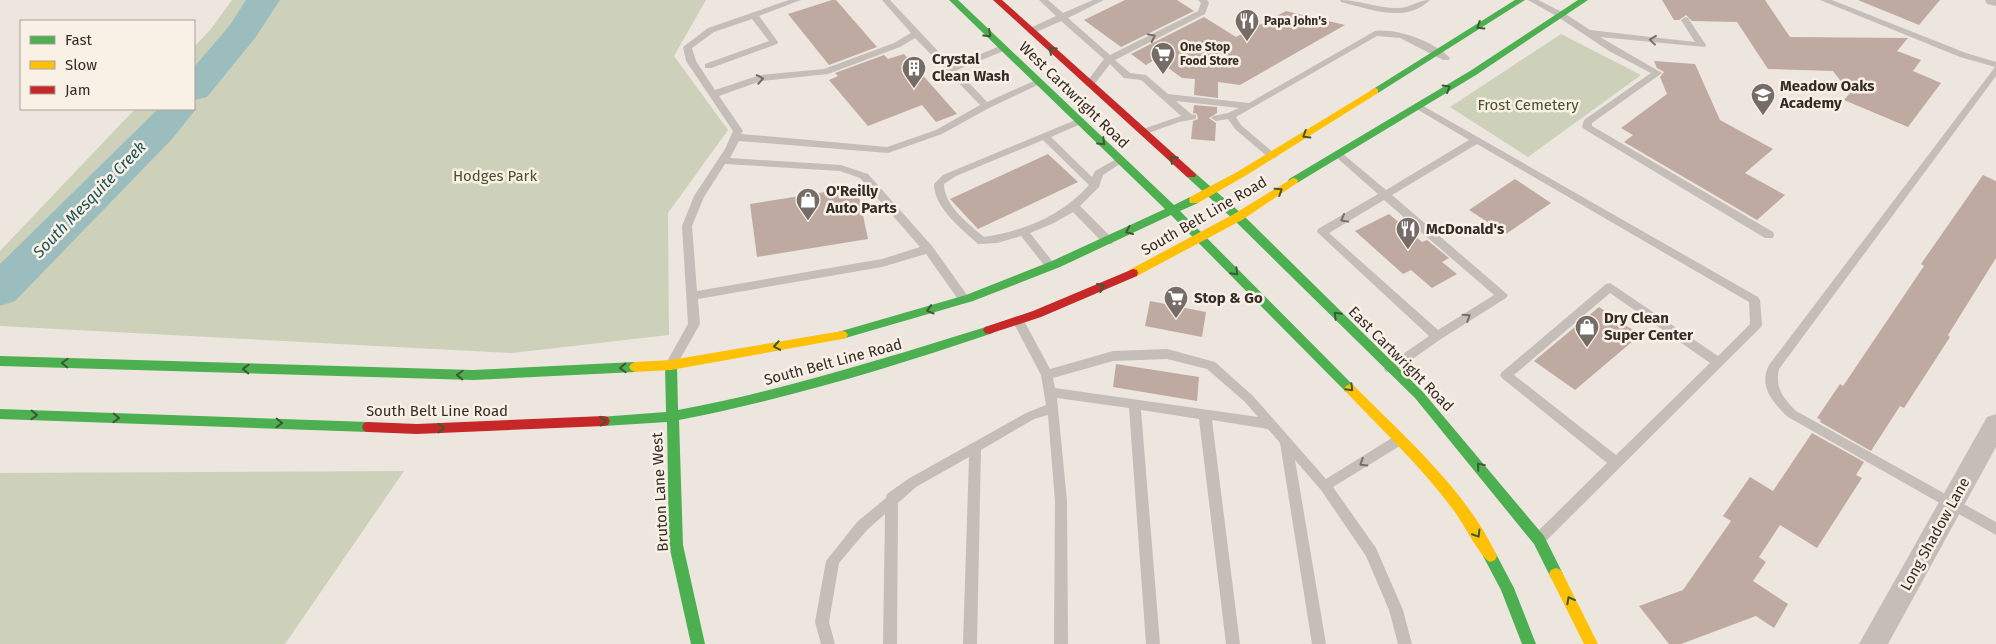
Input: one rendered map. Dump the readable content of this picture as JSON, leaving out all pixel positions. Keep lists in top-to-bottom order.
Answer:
{
  "streets": {
    "main road": [
      "West Cartwright Road",
      "South Belt Line Road",
      "East Cartwright Road",
      "Bruton Lane West"
    ],
    "street": ["Long Shadow Lane"]
  },
  "crossings": [
    ["West Cartwright Road", "South Belt Line Road"],
    ["West Cartwright Road", "East Cartwright Road"],
    ["South Belt Line Road", "East Cartwright Road"],
    ["South Belt Line Road", "Bruton Lane West"]
  ],
  "water": ["South Mesquite Creek"],
  "parks": ["Frost Cemetery", "Hodges Park"],
  "places": {
    "restaurant": ["Papa John's", "McDonald's"],
    "supermarket": ["One Stop Food Store", "Stop & Go"],
    "building": ["Crystal Clean Wash"],
    "school or university": ["Meadow Oaks Academy"],
    "shop": ["O'Reilly Auto Parts", "Dry Clean Super Center"]
  },
  "legend": ["Fast", "Slow", "Jam"]
}
